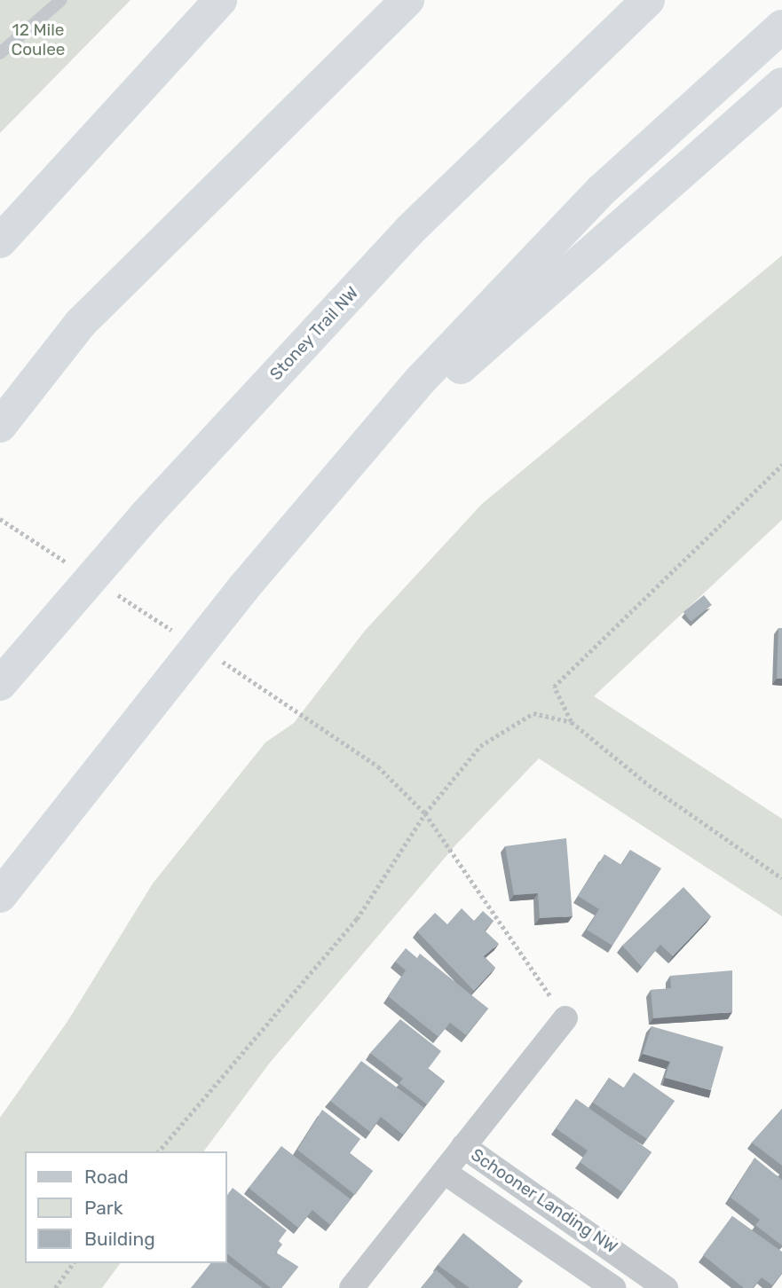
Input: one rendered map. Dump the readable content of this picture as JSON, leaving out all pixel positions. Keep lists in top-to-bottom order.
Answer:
{
  "streets": {
    "highway": ["Stoney Trail NW"],
    "street": ["Schooner Landing NW"]
  },
  "parks": ["12 Mile Coulee"],
  "legend": ["Road", "Park", "Building"]
}
